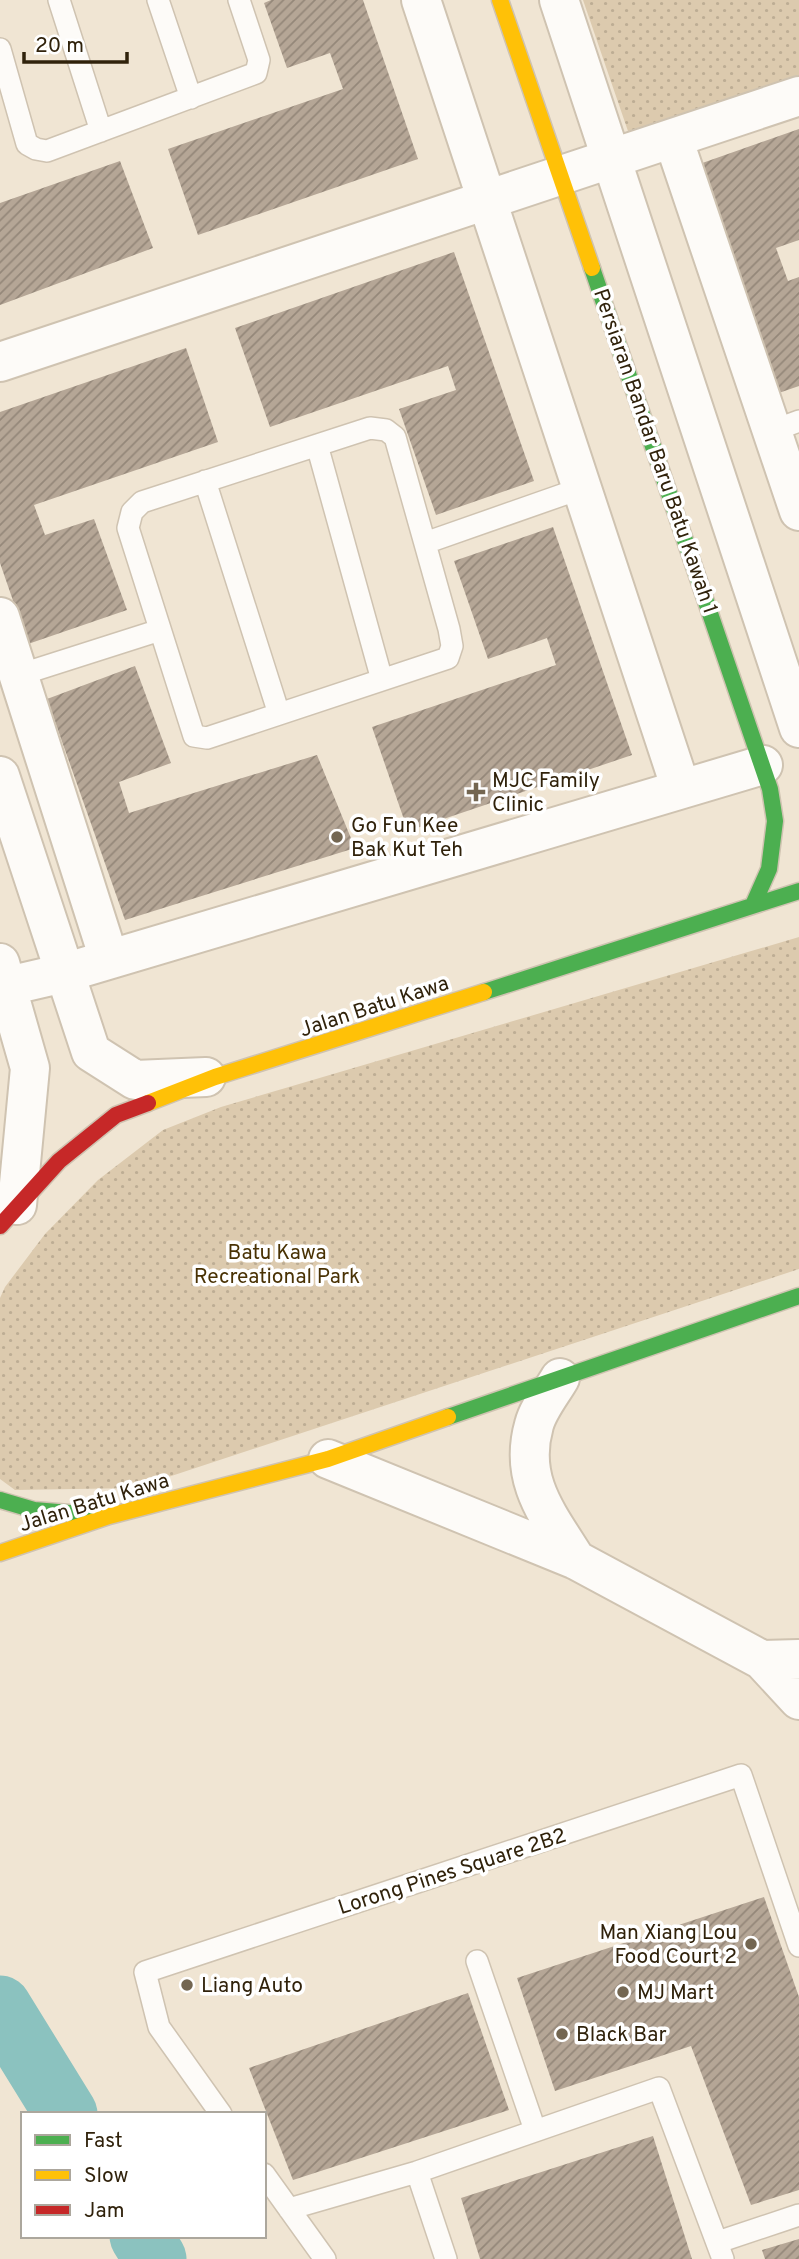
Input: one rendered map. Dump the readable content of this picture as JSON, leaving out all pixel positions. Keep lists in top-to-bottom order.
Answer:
{
  "streets": {
    "main road": ["Persiaran Bandar Baru Batu Kawah 1", "Jalan Batu Kawa"],
    "lane": ["Lorong Pines Square 2B2"]
  },
  "crossings": [
    ["Persiaran Bandar Baru Batu Kawah 1", "Jalan Batu Kawa"]
  ],
  "parks": ["Batu Kawa Recreational Park"],
  "places": {
    "health": ["MJC Family Clinic"],
    "other": [
      "Go Fun Kee Bak Kut Teh",
      "Man Xiang Lou Food Court 2",
      "Liang Auto",
      "MJ Mart",
      "Black Bar"
    ]
  },
  "legend": ["Fast", "Slow", "Jam"],
  "scale_bar": "20 m"
}
